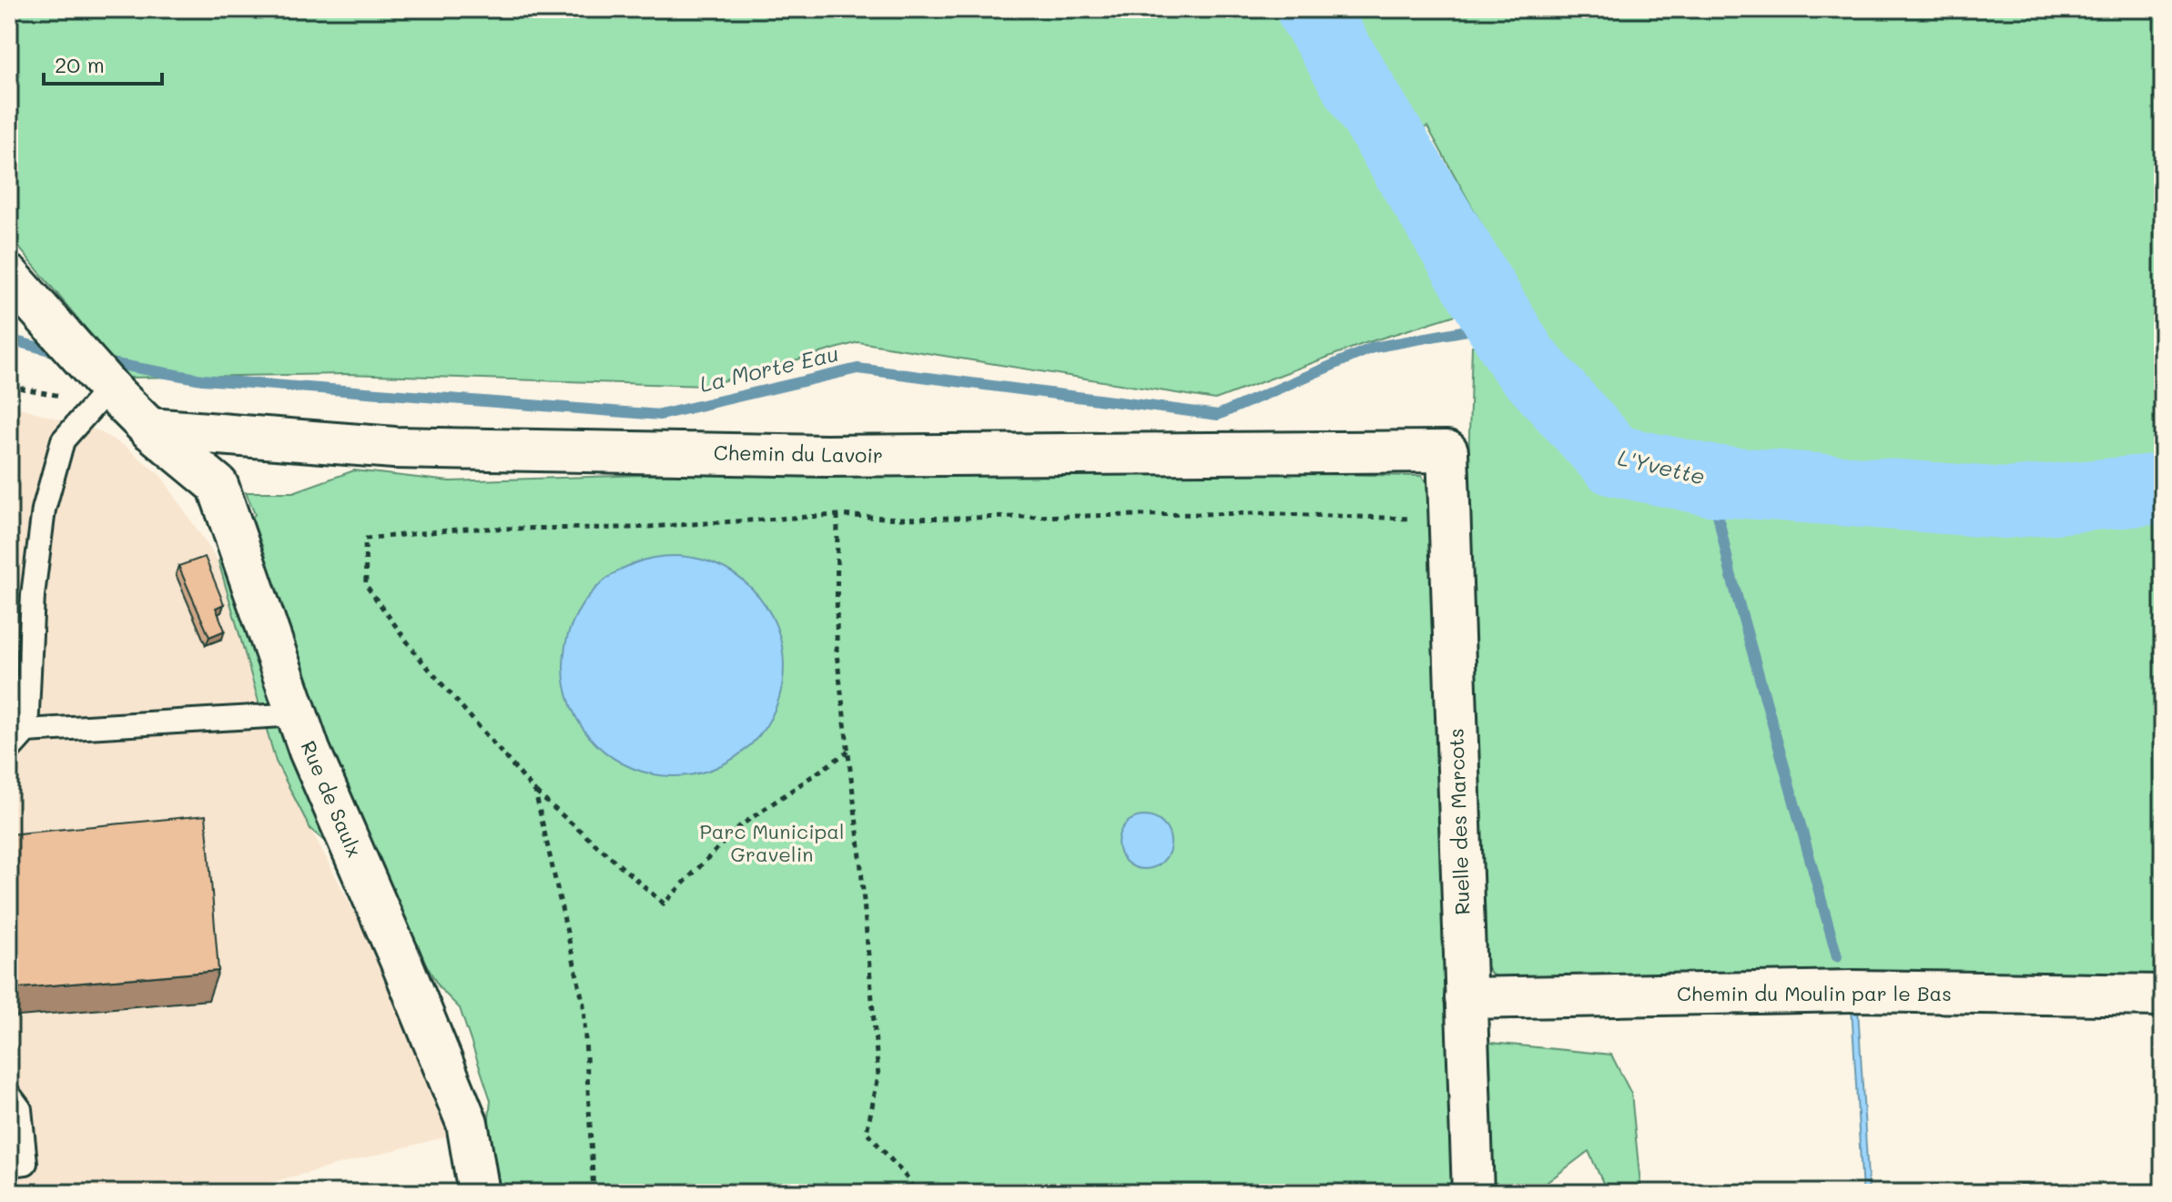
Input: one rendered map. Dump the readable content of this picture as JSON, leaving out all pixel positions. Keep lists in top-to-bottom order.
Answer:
{
  "streets": {
    "street": [
      "Chemin du Lavoir",
      "Rue de Saulx",
      "Ruelle des Marcots",
      "Chemin du Moulin par le Bas"
    ]
  },
  "crossings": [
    ["Chemin du Lavoir", "Rue de Saulx"],
    ["Chemin du Lavoir", "Ruelle des Marcots"],
    ["Ruelle des Marcots", "Chemin du Moulin par le Bas"]
  ],
  "water": ["La Morte Eau", "L'Yvette"],
  "parks": ["Parc Municipal Gravelin"],
  "scale_bar": "20 m"
}
